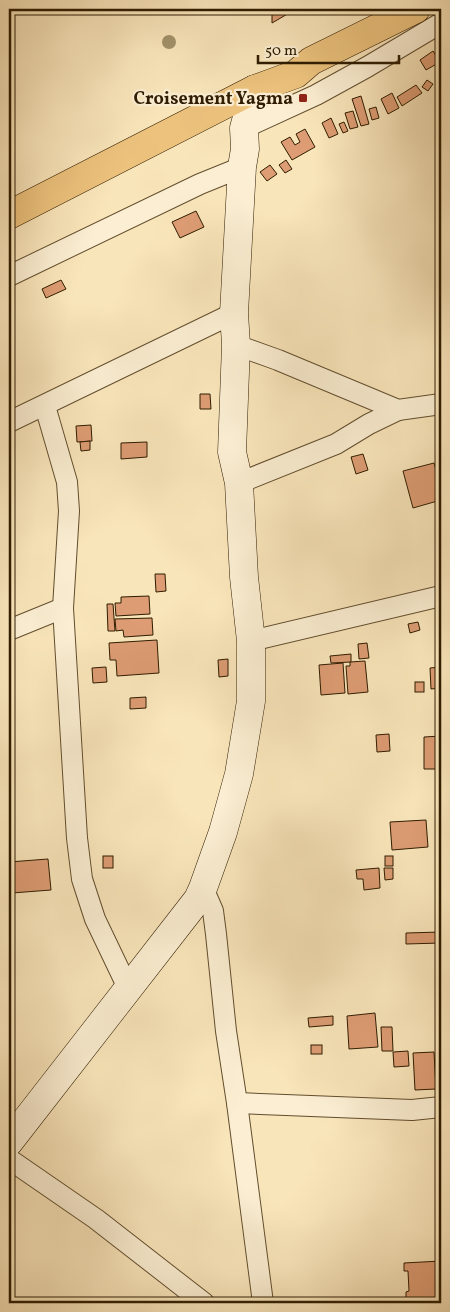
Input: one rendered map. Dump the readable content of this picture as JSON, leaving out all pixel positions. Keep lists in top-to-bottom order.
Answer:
{
  "places": {
    "transit": ["Croisement Yagma"]
  },
  "scale_bar": "50 m"
}
